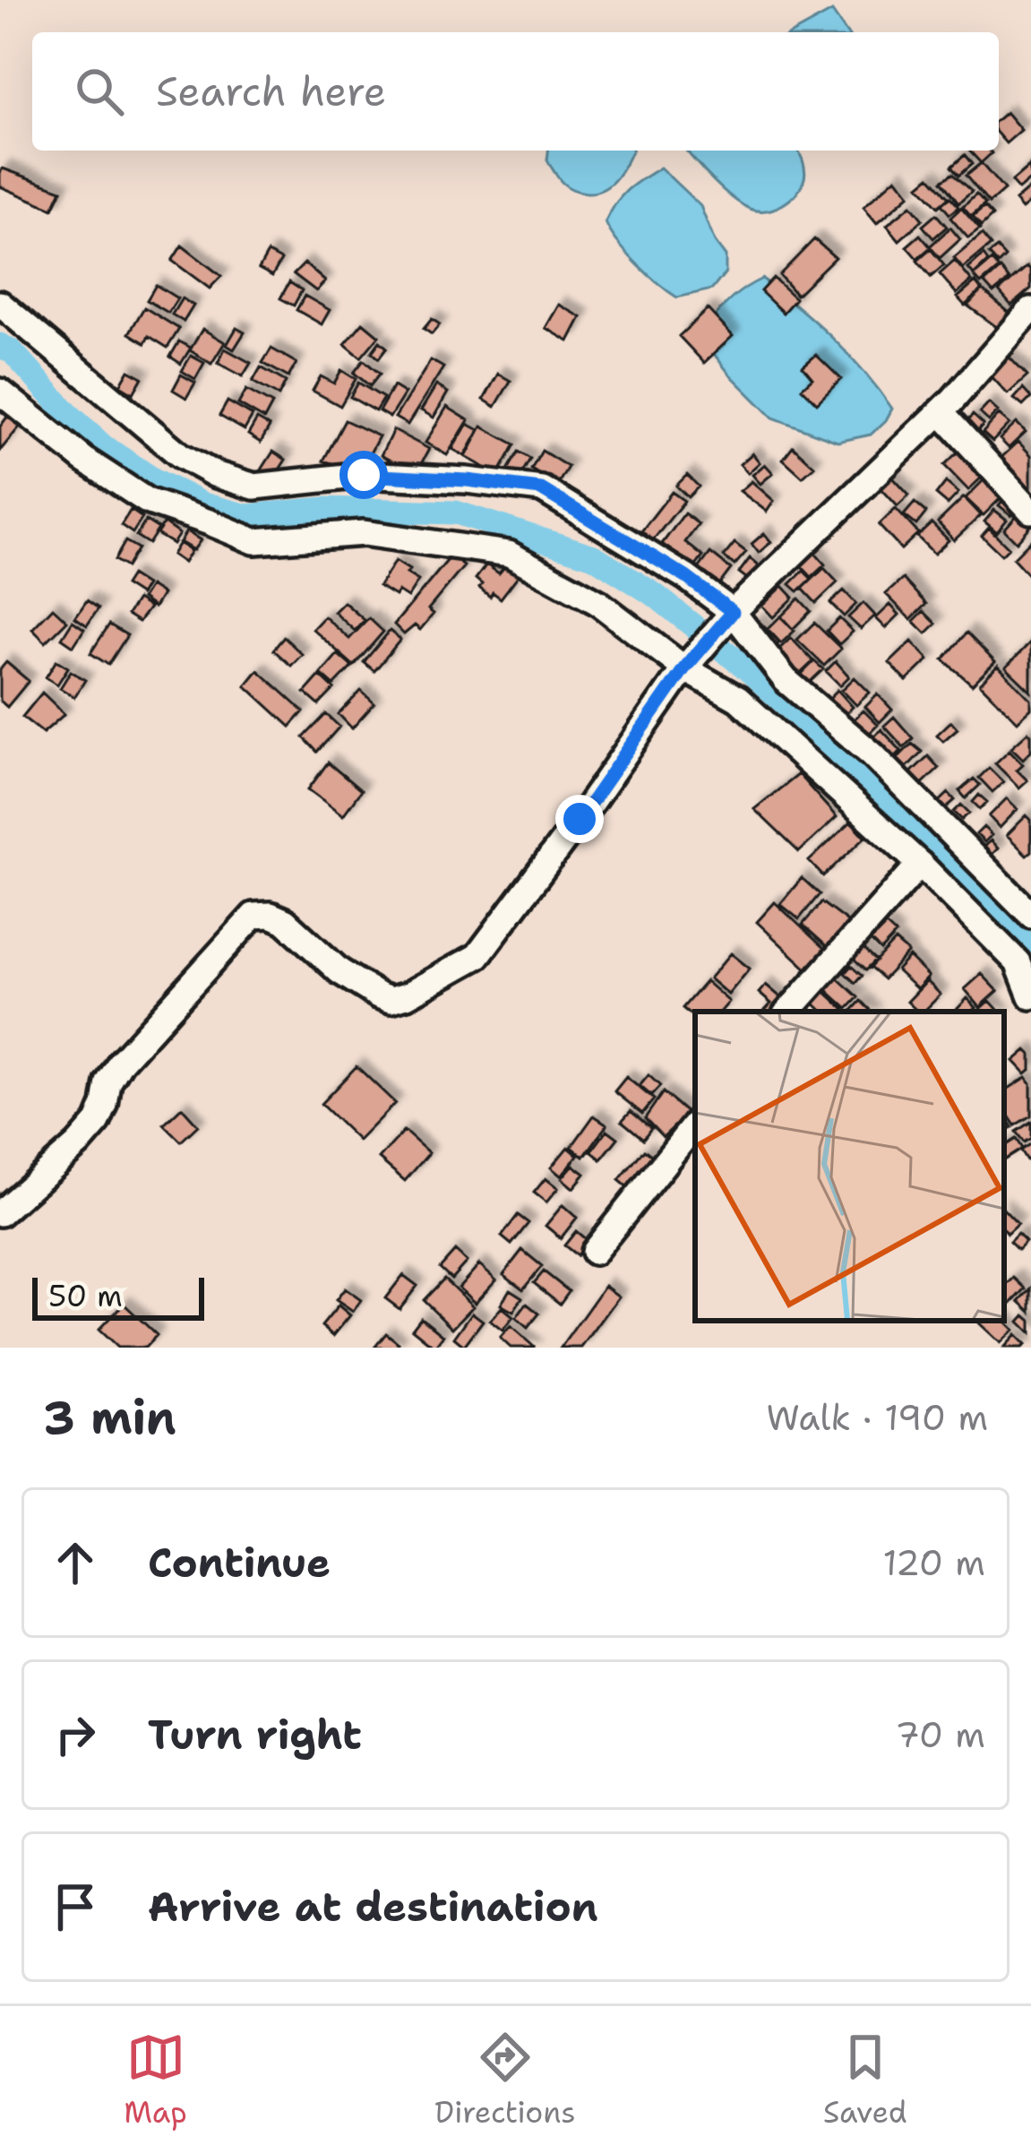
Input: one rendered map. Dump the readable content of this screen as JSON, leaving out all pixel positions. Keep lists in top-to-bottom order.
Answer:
{
  "scale_bar": "50 m",
  "page": {
    "search": "Search here",
    "scale": "50 m",
    "heading": ["3 min", "Walk · 190 m"],
    "list": [
      ["Continue", "120 m"],
      ["Turn right", "70 m"],
      "Arrive at destination"
    ],
    "nav": ["Map", "Directions", "Saved"]
  }
}
